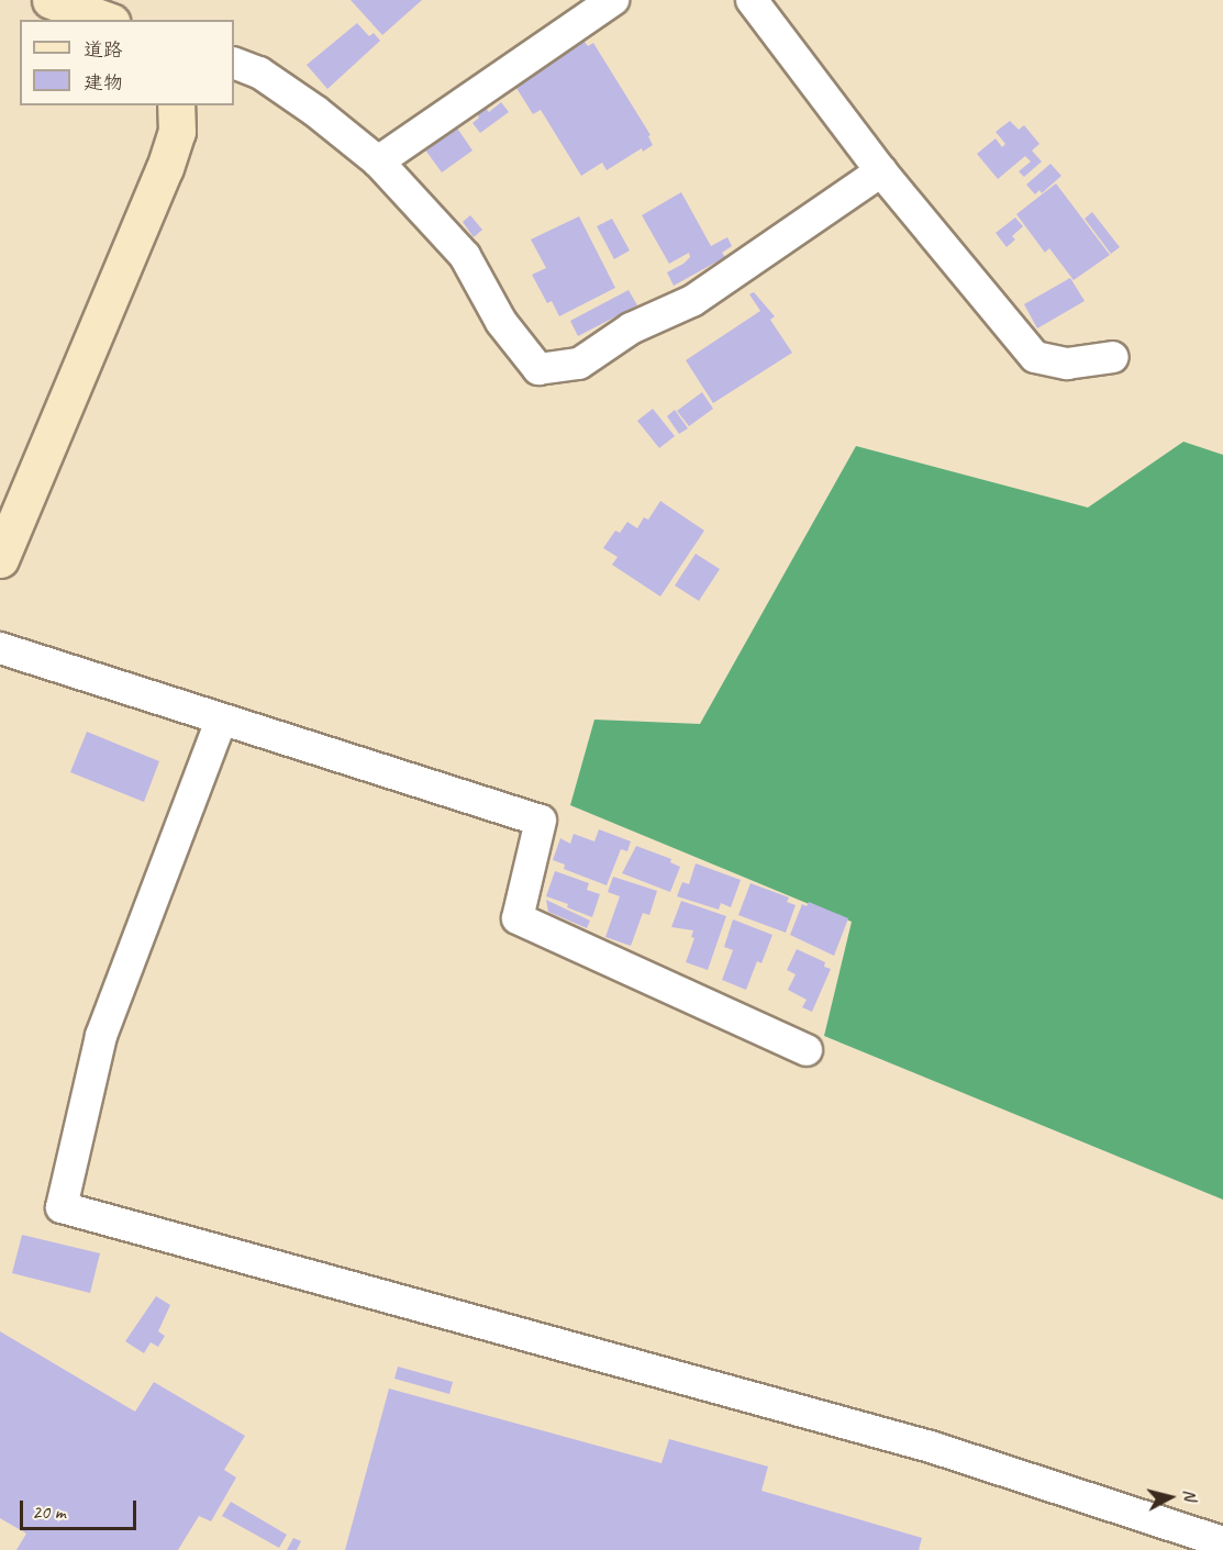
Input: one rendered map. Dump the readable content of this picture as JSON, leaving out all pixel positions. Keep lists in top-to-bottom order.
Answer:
{
  "legend": ["道路", "建物"],
  "scale_bar": "20 m",
  "north": "right"
}
